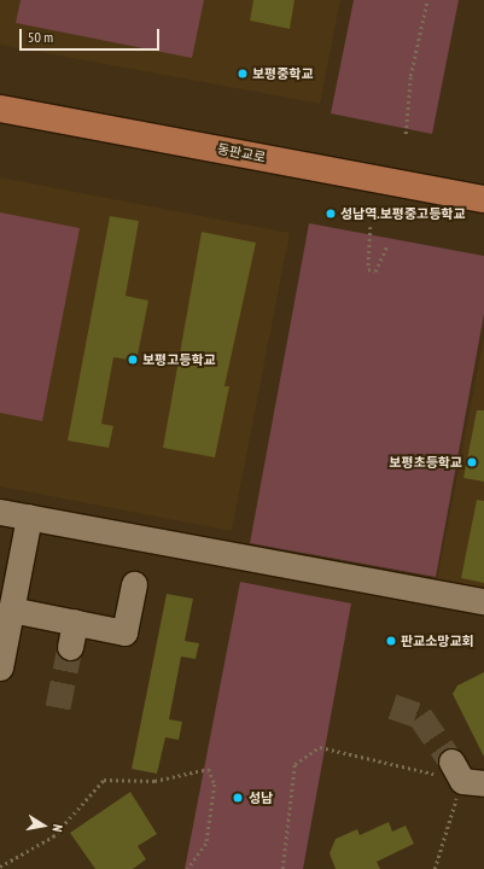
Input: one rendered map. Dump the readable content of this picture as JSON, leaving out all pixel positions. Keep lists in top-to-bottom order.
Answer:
{
  "streets": {
    "main road": ["동판교로"]
  },
  "places": [
    "보평중학교",
    "성남역.보평중고등학교",
    "보평고등학교",
    "보평초등학교",
    "판교소망교회",
    "성남"
  ],
  "scale_bar": "50 m",
  "north": "right"
}
